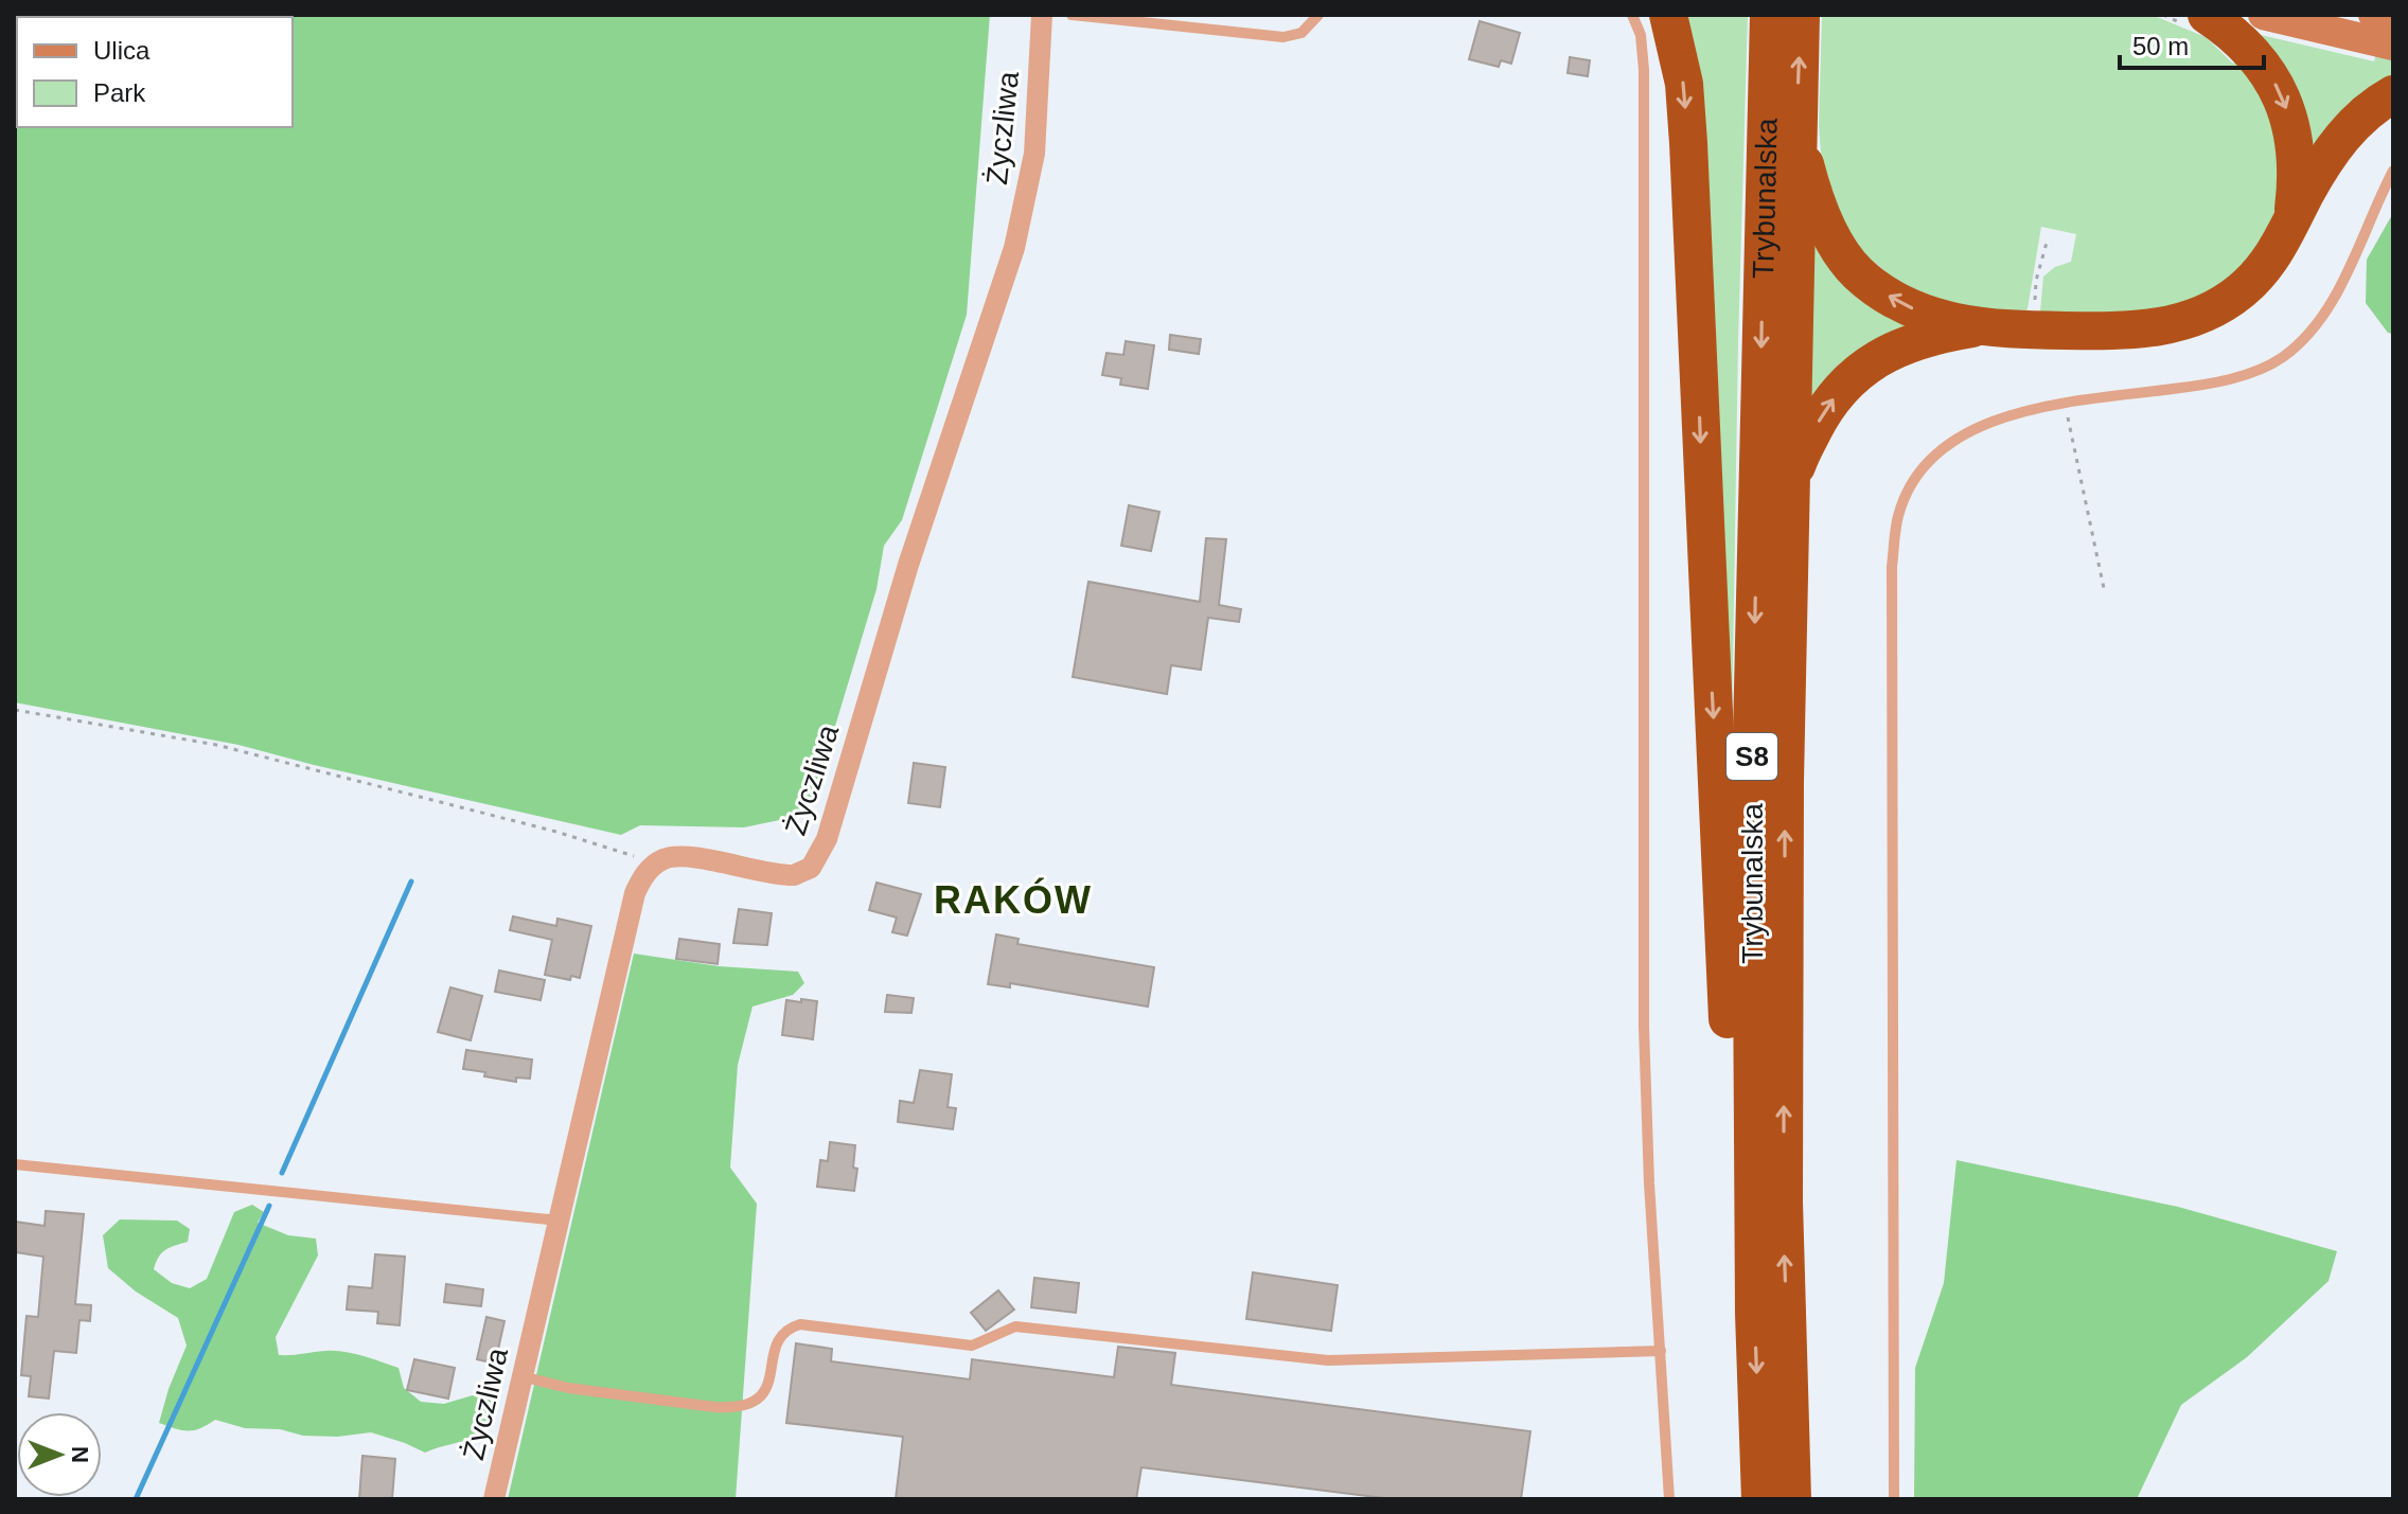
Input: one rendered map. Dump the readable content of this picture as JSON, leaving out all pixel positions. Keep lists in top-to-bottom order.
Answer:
{
  "streets": {
    "highway": ["Trybunalska", "S8"],
    "street": ["Życzliwa"]
  },
  "crossings": [
    ["Trybunalska", "S8"]
  ],
  "districts": ["RAKÓW"],
  "legend": ["Ulica", "Park"],
  "scale_bar": "50 m",
  "north": "right"
}
